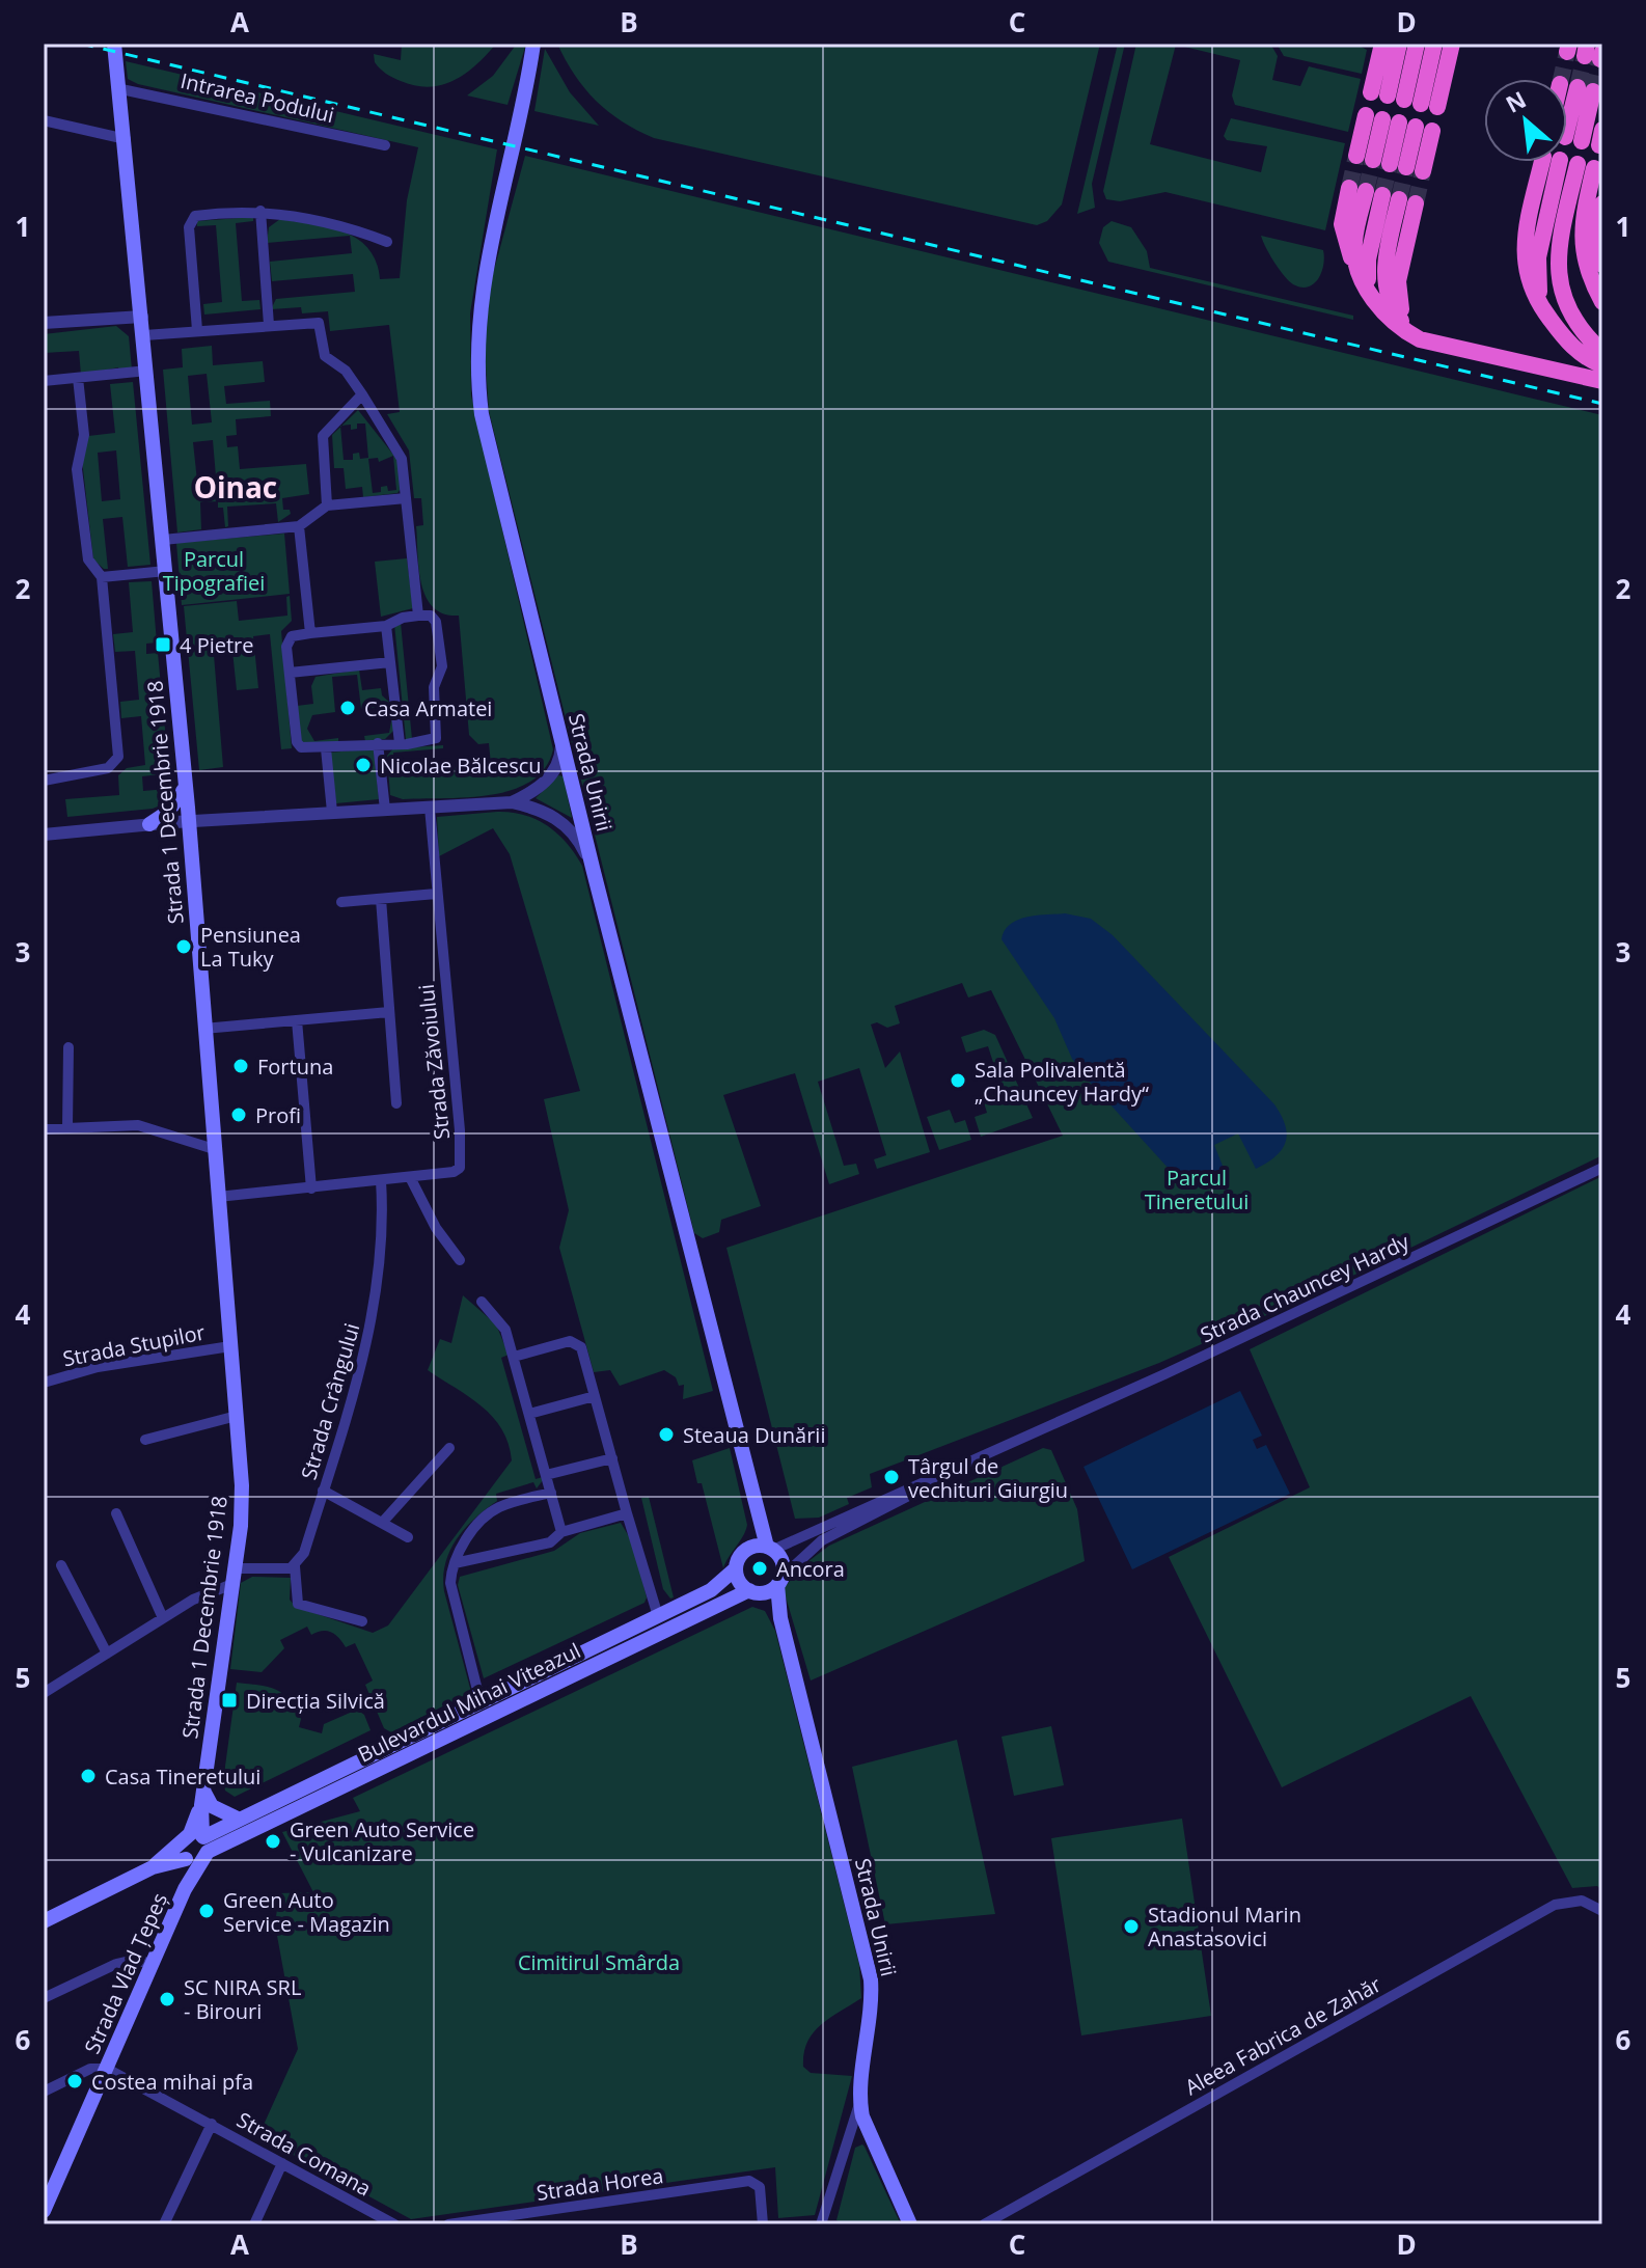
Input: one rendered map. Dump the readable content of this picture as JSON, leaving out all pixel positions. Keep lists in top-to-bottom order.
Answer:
{
  "streets": {
    "main road": [
      "Strada Unirii",
      "Strada 1 Decembrie 1918",
      "Bulevardul Mihai Viteazul",
      "Strada Vlad Țepeș"
    ],
    "street": [
      "Intrarea Podului",
      "Strada Zăvoiului",
      "Strada Chauncey Hardy",
      "Strada Stupilor",
      "Strada Crângului",
      "Aleea Fabrica de Zahăr",
      "Strada Comana",
      "Strada Horea"
    ]
  },
  "crossings": [
    ["Intrarea Podului", "Strada 1 Decembrie 1918"],
    ["Strada Unirii", "Strada Chauncey Hardy"],
    ["Strada Unirii", "Bulevardul Mihai Viteazul"],
    ["Strada 1 Decembrie 1918", "Strada Zăvoiului"],
    ["Strada 1 Decembrie 1918", "Strada Stupilor"],
    ["Strada 1 Decembrie 1918", "Bulevardul Mihai Viteazul"],
    ["Strada 1 Decembrie 1918", "Strada Vlad Țepeș"],
    ["Strada Zăvoiului", "Strada Crângului"],
    ["Strada Chauncey Hardy", "Bulevardul Mihai Viteazul"],
    ["Bulevardul Mihai Viteazul", "Strada Vlad Țepeș"],
    ["Strada Vlad Țepeș", "Strada Comana"]
  ],
  "districts": ["Oinac"],
  "parks": ["Parcul Tipografiei", "Parcul Tineretului", "Cimitirul Smârda"],
  "places": {
    "transit": ["4 Pietre", "Direcția Silvică"],
    "other": [
      "Casa Armatei",
      "Nicolae Bălcescu",
      "Pensiunea La Tuky",
      "Fortuna",
      "Sala Polivalentă „Chauncey Hardy“",
      "Profi",
      "Steaua Dunării",
      "Târgul de vechituri Giurgiu",
      "Ancora",
      "Casa Tineretului",
      "Green Auto Service - Vulcanizare",
      "Green Auto Service - Magazin",
      "Stadionul Marin Anastasovici",
      "SC NIRA SRL - Birouri",
      "Costea mihai pfa"
    ]
  },
  "north": "top left",
  "grid": {
    "columns": [
      "A",
      "B",
      "C",
      "D"
    ],
    "rows": [
      "1",
      "2",
      "3",
      "4",
      "5",
      "6"
    ]
  }
}
